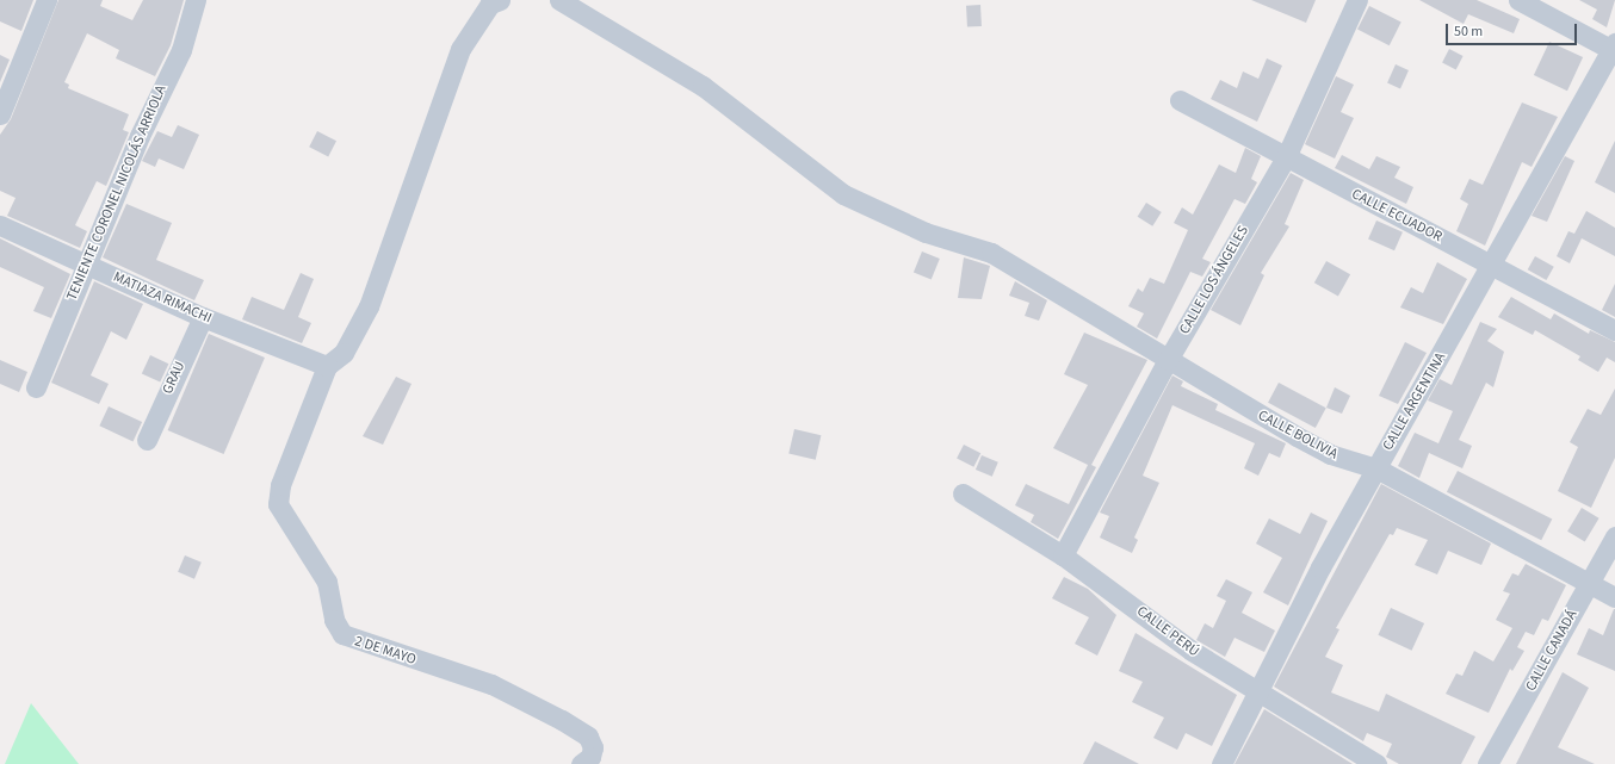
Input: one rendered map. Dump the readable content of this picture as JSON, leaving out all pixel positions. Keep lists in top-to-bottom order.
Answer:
{
  "streets": {
    "street": [
      "TENIENTE CORONEL NICOLÁS ARRIOLA",
      "CALLE ECUADOR",
      "CALLE LOS ÁNGELES",
      "MATIAZA RIMACHI",
      "GRAU",
      "CALLE ARGENTINA",
      "CALLE BOLIVIA",
      "CALLE PERÚ",
      "2 DE MAYO",
      "CALLE CANADÁ"
    ]
  },
  "crossings": [
    ["TENIENTE CORONEL NICOLÁS ARRIOLA", "MATIAZA RIMACHI"],
    ["CALLE ECUADOR", "CALLE LOS ÁNGELES"],
    ["CALLE ECUADOR", "CALLE ARGENTINA"],
    ["CALLE LOS ÁNGELES", "CALLE BOLIVIA"],
    ["CALLE LOS ÁNGELES", "CALLE PERÚ"],
    ["MATIAZA RIMACHI", "GRAU"],
    ["MATIAZA RIMACHI", "2 DE MAYO"],
    ["CALLE ARGENTINA", "CALLE BOLIVIA"],
    ["CALLE ARGENTINA", "CALLE PERÚ"],
    ["CALLE BOLIVIA", "CALLE CANADÁ"]
  ],
  "scale_bar": "50 m"
}
